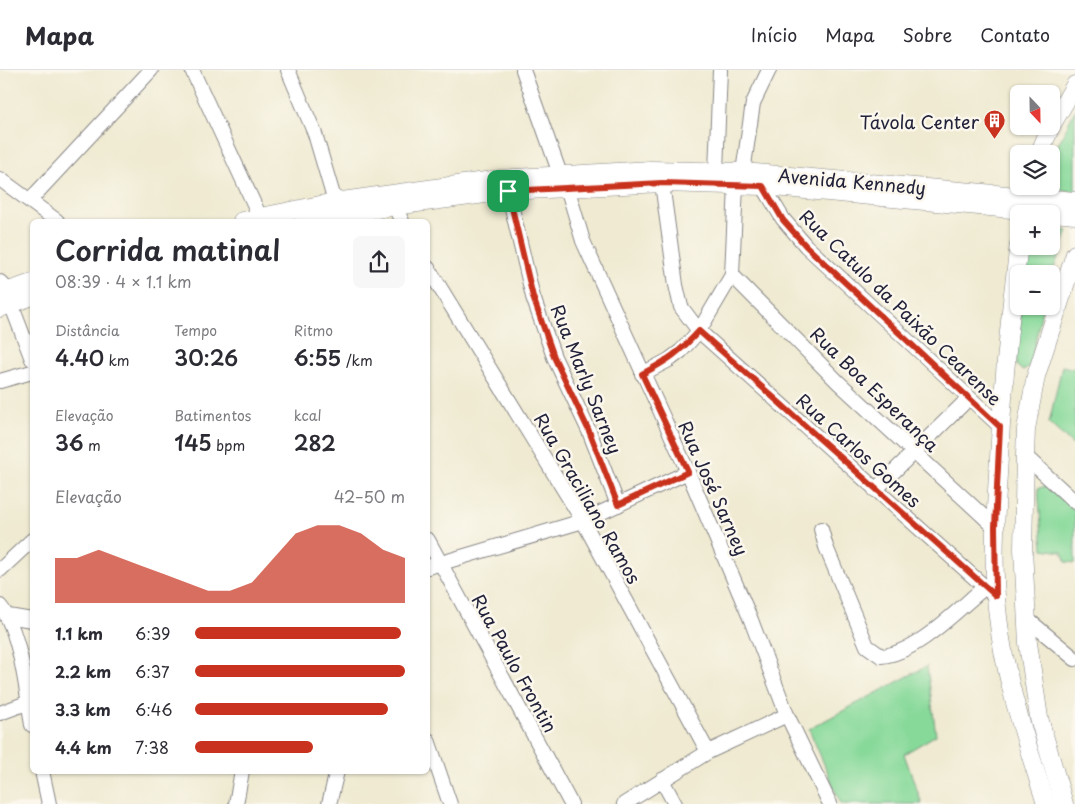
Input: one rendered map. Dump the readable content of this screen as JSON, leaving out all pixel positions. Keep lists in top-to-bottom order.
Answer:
{
  "streets": {
    "main road": ["Avenida Kennedy"],
    "street": [
      "Rua Catulo da Paixão Cearense",
      "Rua Marly Sarney",
      "Rua Boa Esperança",
      "Rua Carlos Gomes",
      "Rua José Sarney",
      "Rua Graciliano Ramos",
      "Rua Paulo Frontin"
    ]
  },
  "crossings": [
    ["Avenida Kennedy", "Rua Catulo da Paixão Cearense"],
    ["Avenida Kennedy", "Rua Marly Sarney"],
    ["Avenida Kennedy", "Rua Carlos Gomes"],
    ["Avenida Kennedy", "Rua José Sarney"]
  ],
  "places": {
    "building": ["Távola Center"]
  },
  "north": "bottom",
  "page": {
    "header": "Mapa",
    "nav": [
      "Início",
      "Mapa",
      "Sobre",
      "Contato"
    ],
    "map_buttons": ["+", "−"],
    "heading": ["Corrida matinal", "08:39 · 4 × 1.1 km"],
    "stats": [
      ["Distância", "4.40 km"],
      ["Tempo", "30:26"],
      ["Ritmo", "6:55 /km"],
      ["Elevação", "36 m"],
      ["Batimentos", "145 bpm"],
      ["kcal", "282"]
    ],
    "chart": ["Elevação", "42–50 m"],
    "list": [
      {
        "name": "1.1 km",
        "note": "6:39"
      },
      {
        "name": "2.2 km",
        "note": "6:37"
      },
      {
        "name": "3.3 km",
        "note": "6:46"
      },
      {
        "name": "4.4 km",
        "note": "7:38"
      }
    ]
  }
}
